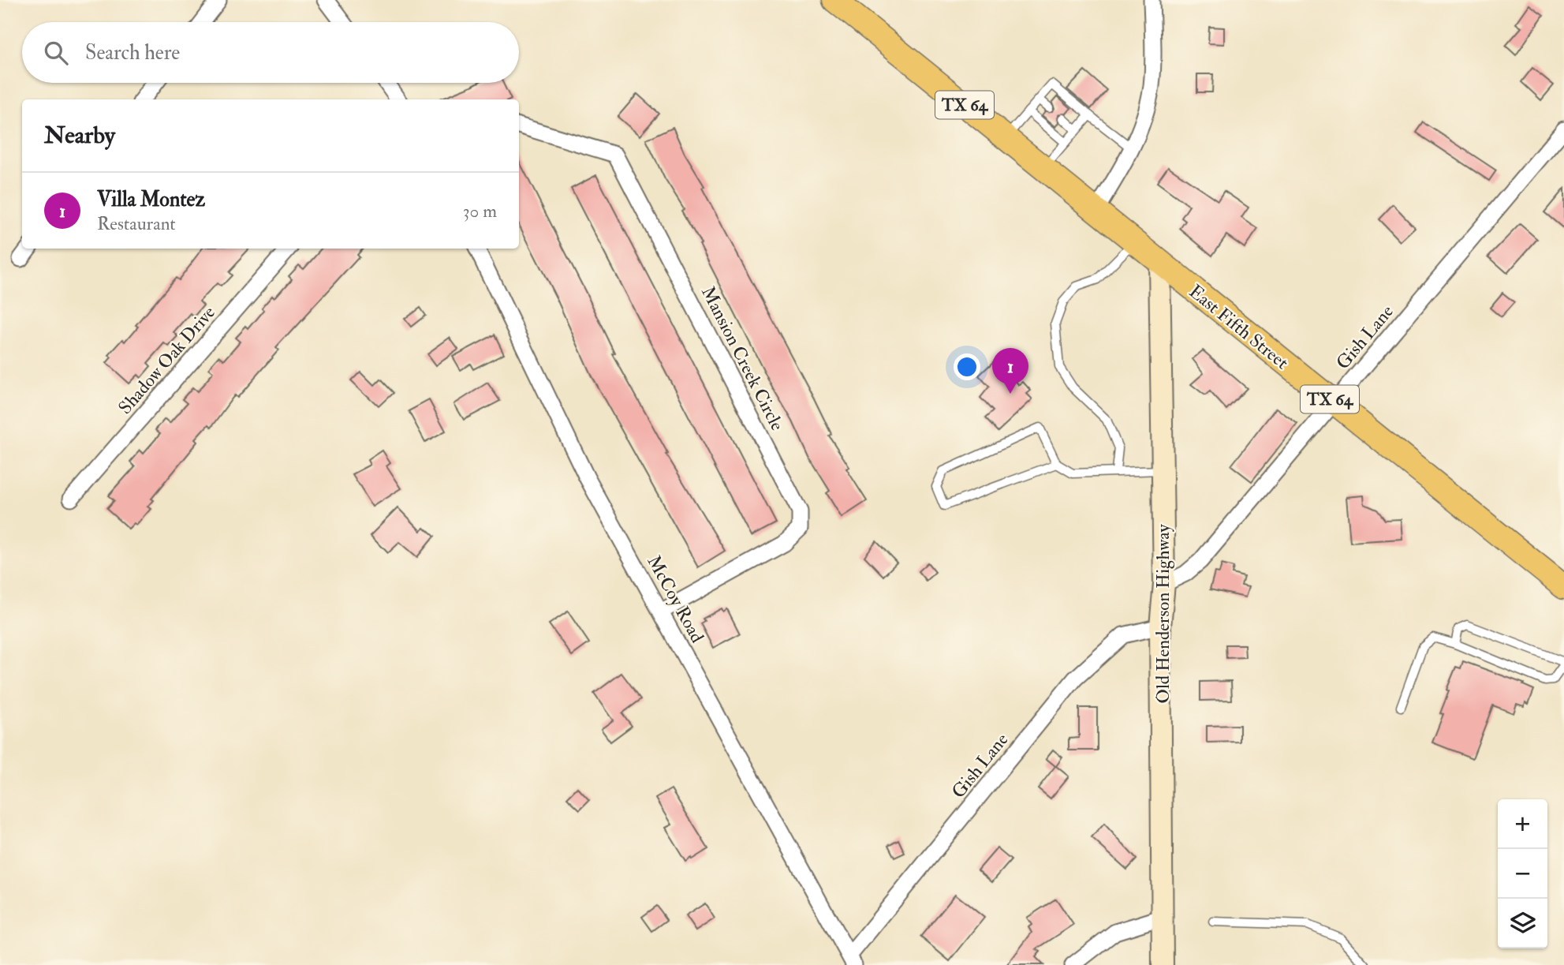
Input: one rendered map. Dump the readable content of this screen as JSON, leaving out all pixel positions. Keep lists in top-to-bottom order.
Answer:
{
  "streets": {
    "main road": ["TX 64", "East Fifth Street", "Old Henderson Highway"],
    "street": [
      "Gish Lane",
      "Mansion Creek Circle",
      "Shadow Oak Drive",
      "McCoy Road"
    ]
  },
  "crossings": [
    ["TX 64", "East Fifth Street"],
    ["East Fifth Street", "Gish Lane"],
    ["East Fifth Street", "Old Henderson Highway"],
    ["Gish Lane", "McCoy Road"],
    ["Gish Lane", "Old Henderson Highway"],
    ["Mansion Creek Circle", "McCoy Road"]
  ],
  "page": {
    "search": "Search here",
    "heading": "Nearby",
    "list": [
      {
        "mark": "1",
        "name": "Villa Montez",
        "note": "Restaurant",
        "value": "30 m"
      }
    ],
    "pins": "1",
    "map_buttons": ["+", "−"]
  }
}
